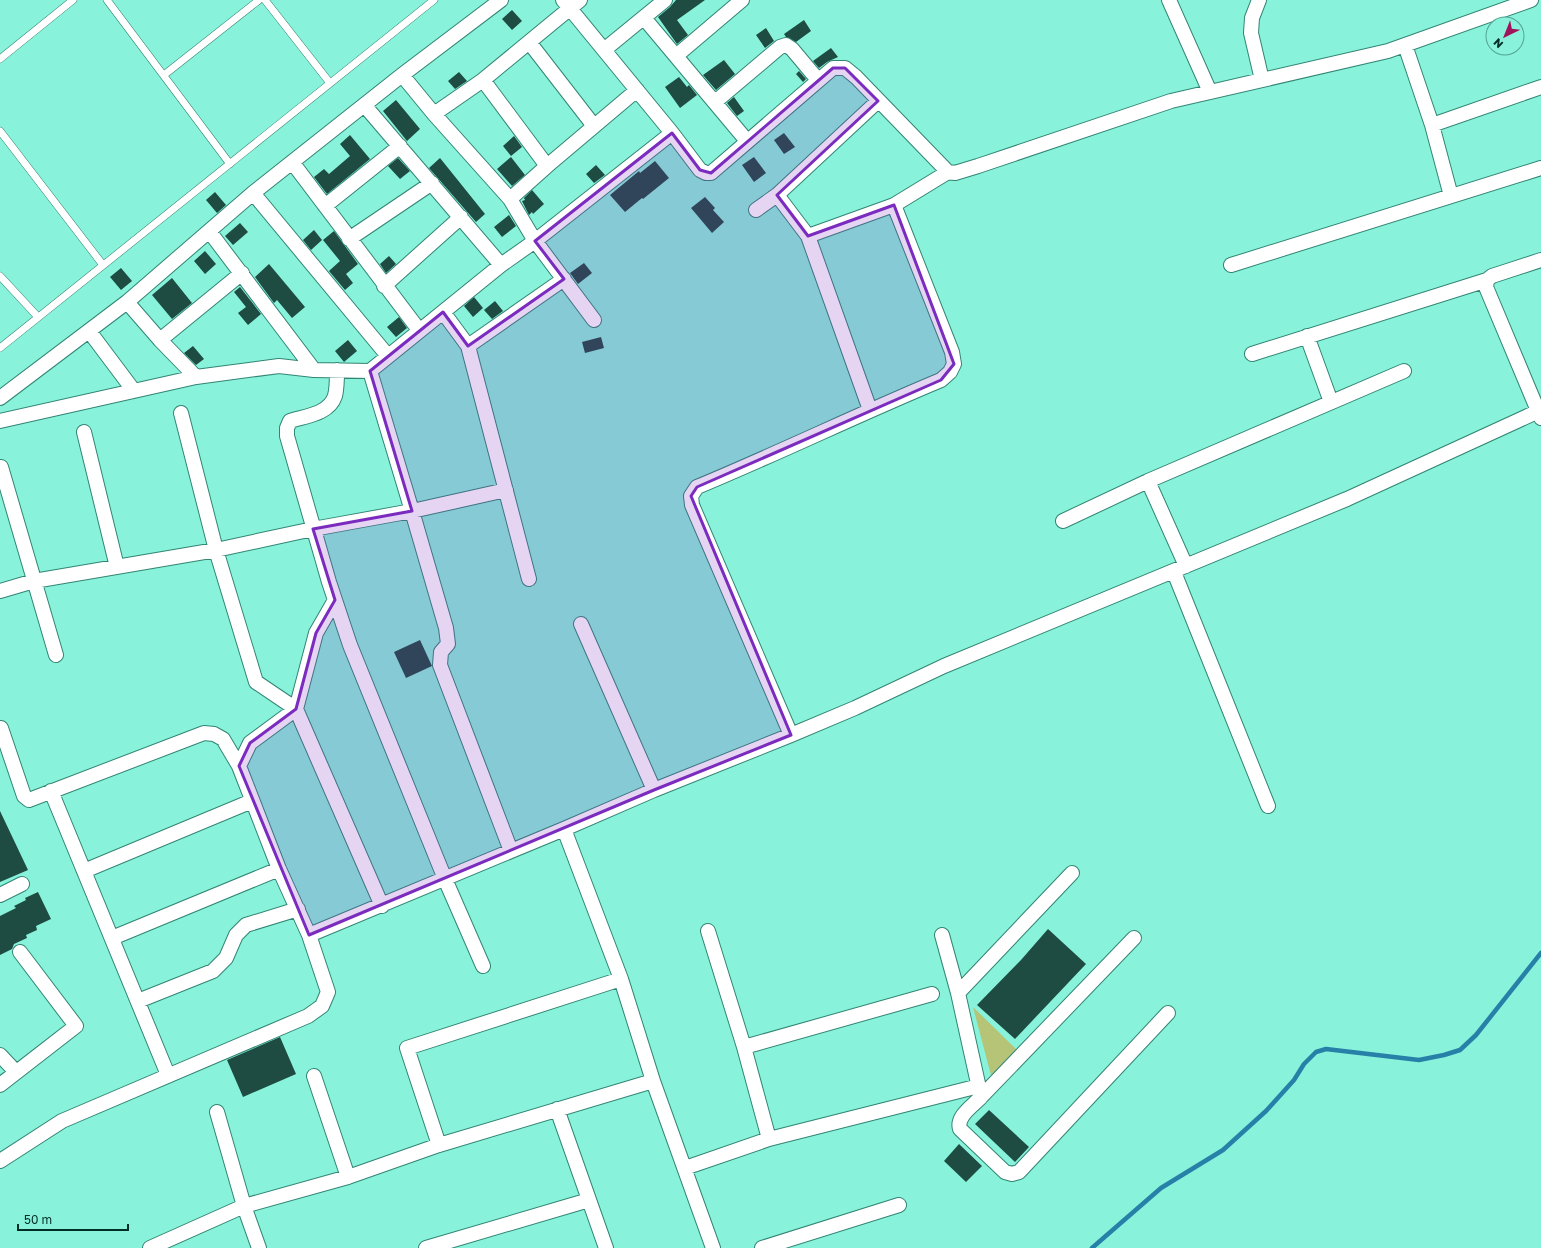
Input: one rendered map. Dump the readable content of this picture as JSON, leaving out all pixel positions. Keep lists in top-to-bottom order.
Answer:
{
  "scale_bar": "50 m",
  "north": "bottom left"
}
